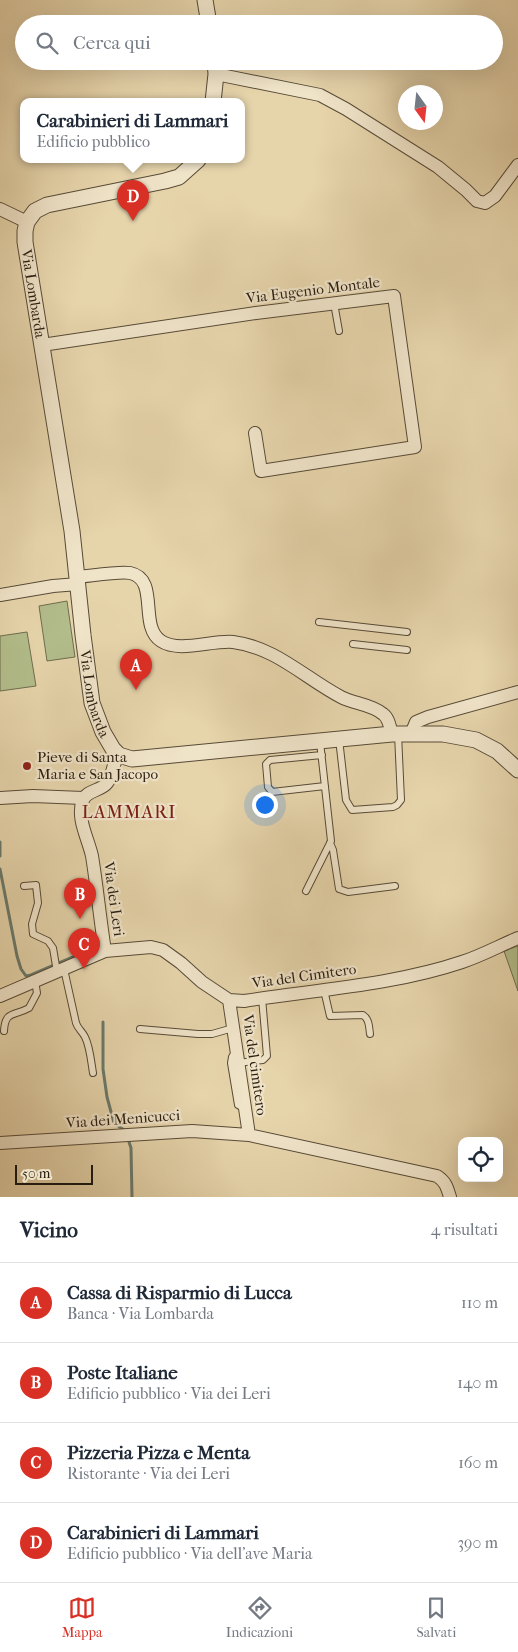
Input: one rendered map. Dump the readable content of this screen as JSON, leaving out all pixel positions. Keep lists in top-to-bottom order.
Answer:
{
  "streets": {
    "street": [
      "Via Eugenio Montale",
      "Via Lombarda",
      "Via dei Leri",
      "Via del Cimitero",
      "Via del cimitero",
      "Via dei Menicucci"
    ]
  },
  "crossings": [
    ["Via Eugenio Montale", "Via Lombarda"],
    ["Via dei Leri", "Via del Cimitero"],
    ["Via del Cimitero", "Via del cimitero"],
    ["Via del Cimitero", "Via dei Menicucci"],
    ["Via del cimitero", "Via dei Menicucci"]
  ],
  "districts": ["LAMMARI"],
  "places": ["Pieve di Santa Maria e San Jacopo"],
  "scale_bar": "50 m",
  "north": "bottom",
  "page": {
    "search": "Cerca qui",
    "popup": ["Carabinieri di Lammari", "Edificio pubblico"],
    "pins": [
      "D",
      "A",
      "B",
      "C"
    ],
    "scale": "50 m",
    "heading": ["Vicino", "4 risultati"],
    "list": [
      {
        "mark": "A",
        "name": "Cassa di Risparmio di Lucca",
        "note": "Banca · Via Lombarda",
        "value": "110 m"
      },
      {
        "mark": "B",
        "name": "Poste Italiane",
        "note": "Edificio pubblico · Via dei Leri",
        "value": "140 m"
      },
      {
        "mark": "C",
        "name": "Pizzeria Pizza e Menta",
        "note": "Ristorante · Via dei Leri",
        "value": "160 m"
      },
      {
        "mark": "D",
        "name": "Carabinieri di Lammari",
        "note": "Edificio pubblico · Via dell'ave Maria",
        "value": "390 m"
      }
    ],
    "nav": ["Mappa", "Indicazioni", "Salvati"]
  }
}
